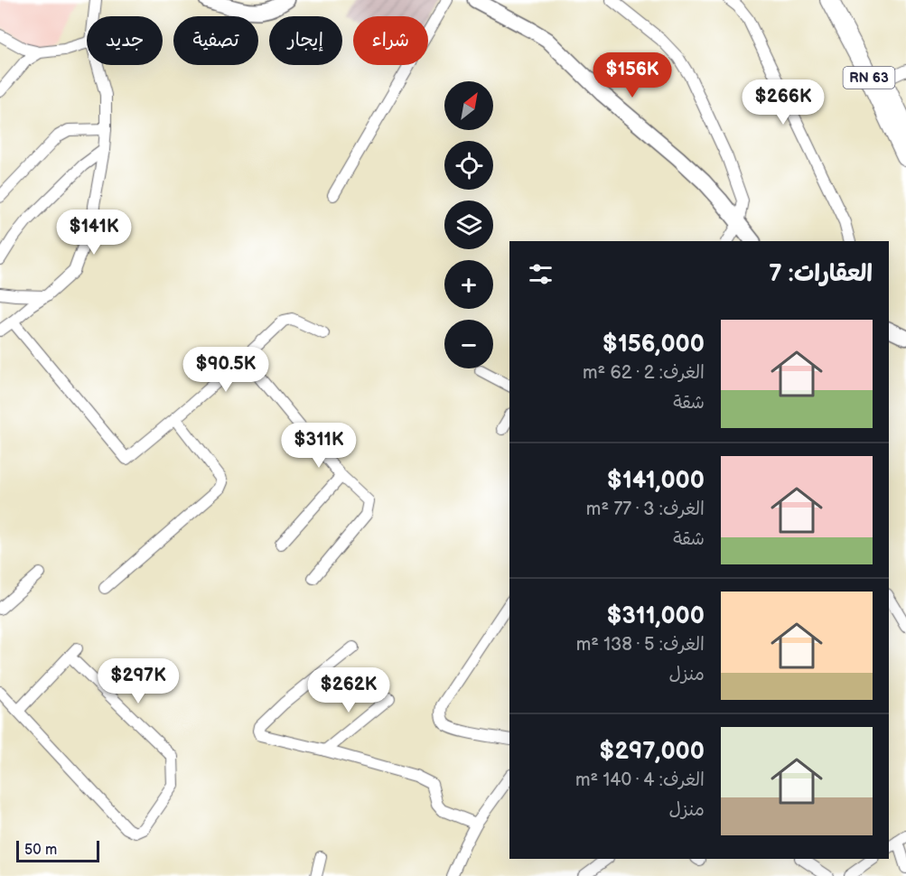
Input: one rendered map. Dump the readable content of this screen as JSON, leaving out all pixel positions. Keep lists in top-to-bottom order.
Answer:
{
  "streets": {
    "main road": ["RN 63"]
  },
  "scale_bar": "50 m",
  "north": "top right",
  "page": {
    "chip": [
      "شراء",
      "إيجار",
      "تصفية",
      "جديد"
    ],
    "price": [
      "$156K",
      "$266K",
      "$141K",
      "$90.5K",
      "$311K",
      "$297K",
      "$262K"
    ],
    "map_buttons": ["+", "−"],
    "heading": "العقارات: 7",
    "list": [
      {
        "name": "$156,000",
        "note": "الغرف: 2 · 62 m² · شقة"
      },
      {
        "name": "$141,000",
        "note": "الغرف: 3 · 77 m² · شقة"
      },
      {
        "name": "$311,000",
        "note": "الغرف: 5 · 138 m² · منزل"
      },
      {
        "name": "$297,000",
        "note": "الغرف: 4 · 140 m² · منزل"
      }
    ],
    "scale": "50 m"
  }
}
